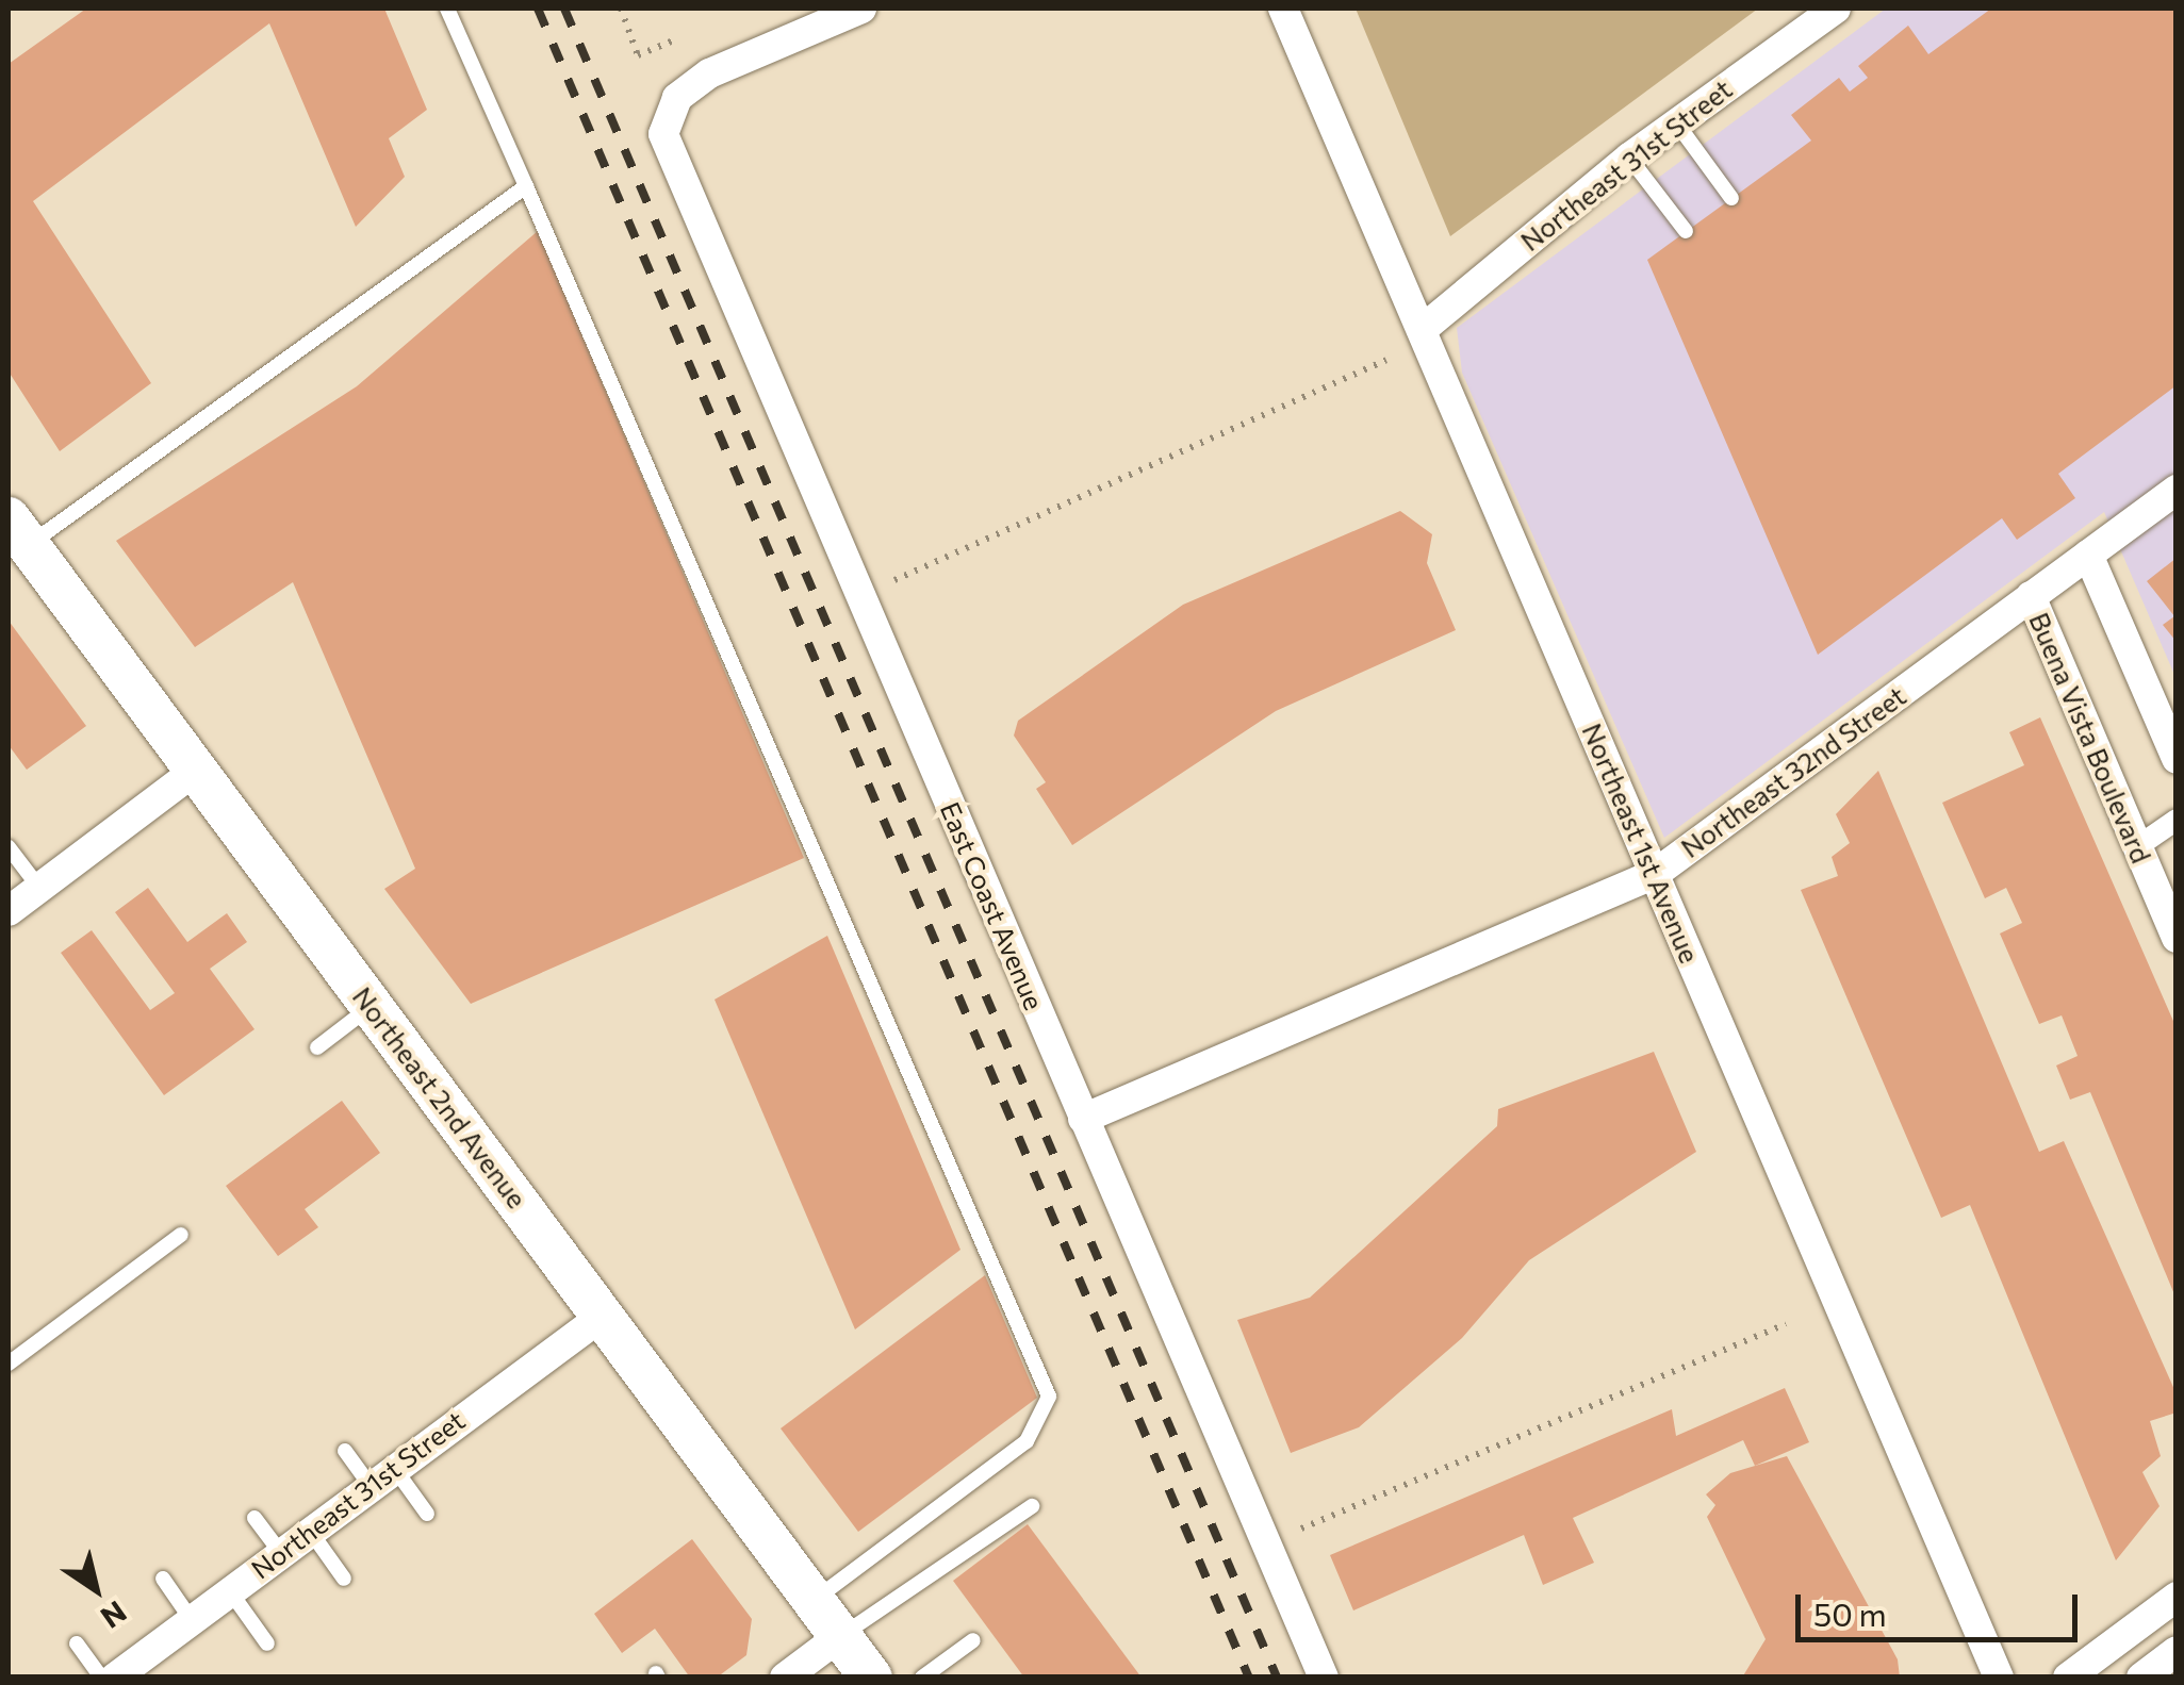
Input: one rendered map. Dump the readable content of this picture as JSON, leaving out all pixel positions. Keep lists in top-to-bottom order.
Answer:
{
  "streets": {
    "main road": ["Northeast 2nd Avenue"],
    "street": [
      "Northeast 31st Street",
      "Buena Vista Boulevard",
      "Northeast 32nd Street",
      "Northeast 1st Avenue",
      "East Coast Avenue"
    ]
  },
  "crossings": [
    ["Northeast 31st Street", "Northeast 1st Avenue"],
    ["Northeast 31st Street", "Northeast 2nd Avenue"],
    ["Buena Vista Boulevard", "Northeast 32nd Street"],
    ["Northeast 32nd Street", "Northeast 1st Avenue"],
    ["Northeast 32nd Street", "East Coast Avenue"]
  ],
  "scale_bar": "50 m",
  "north": "bottom right"
}
